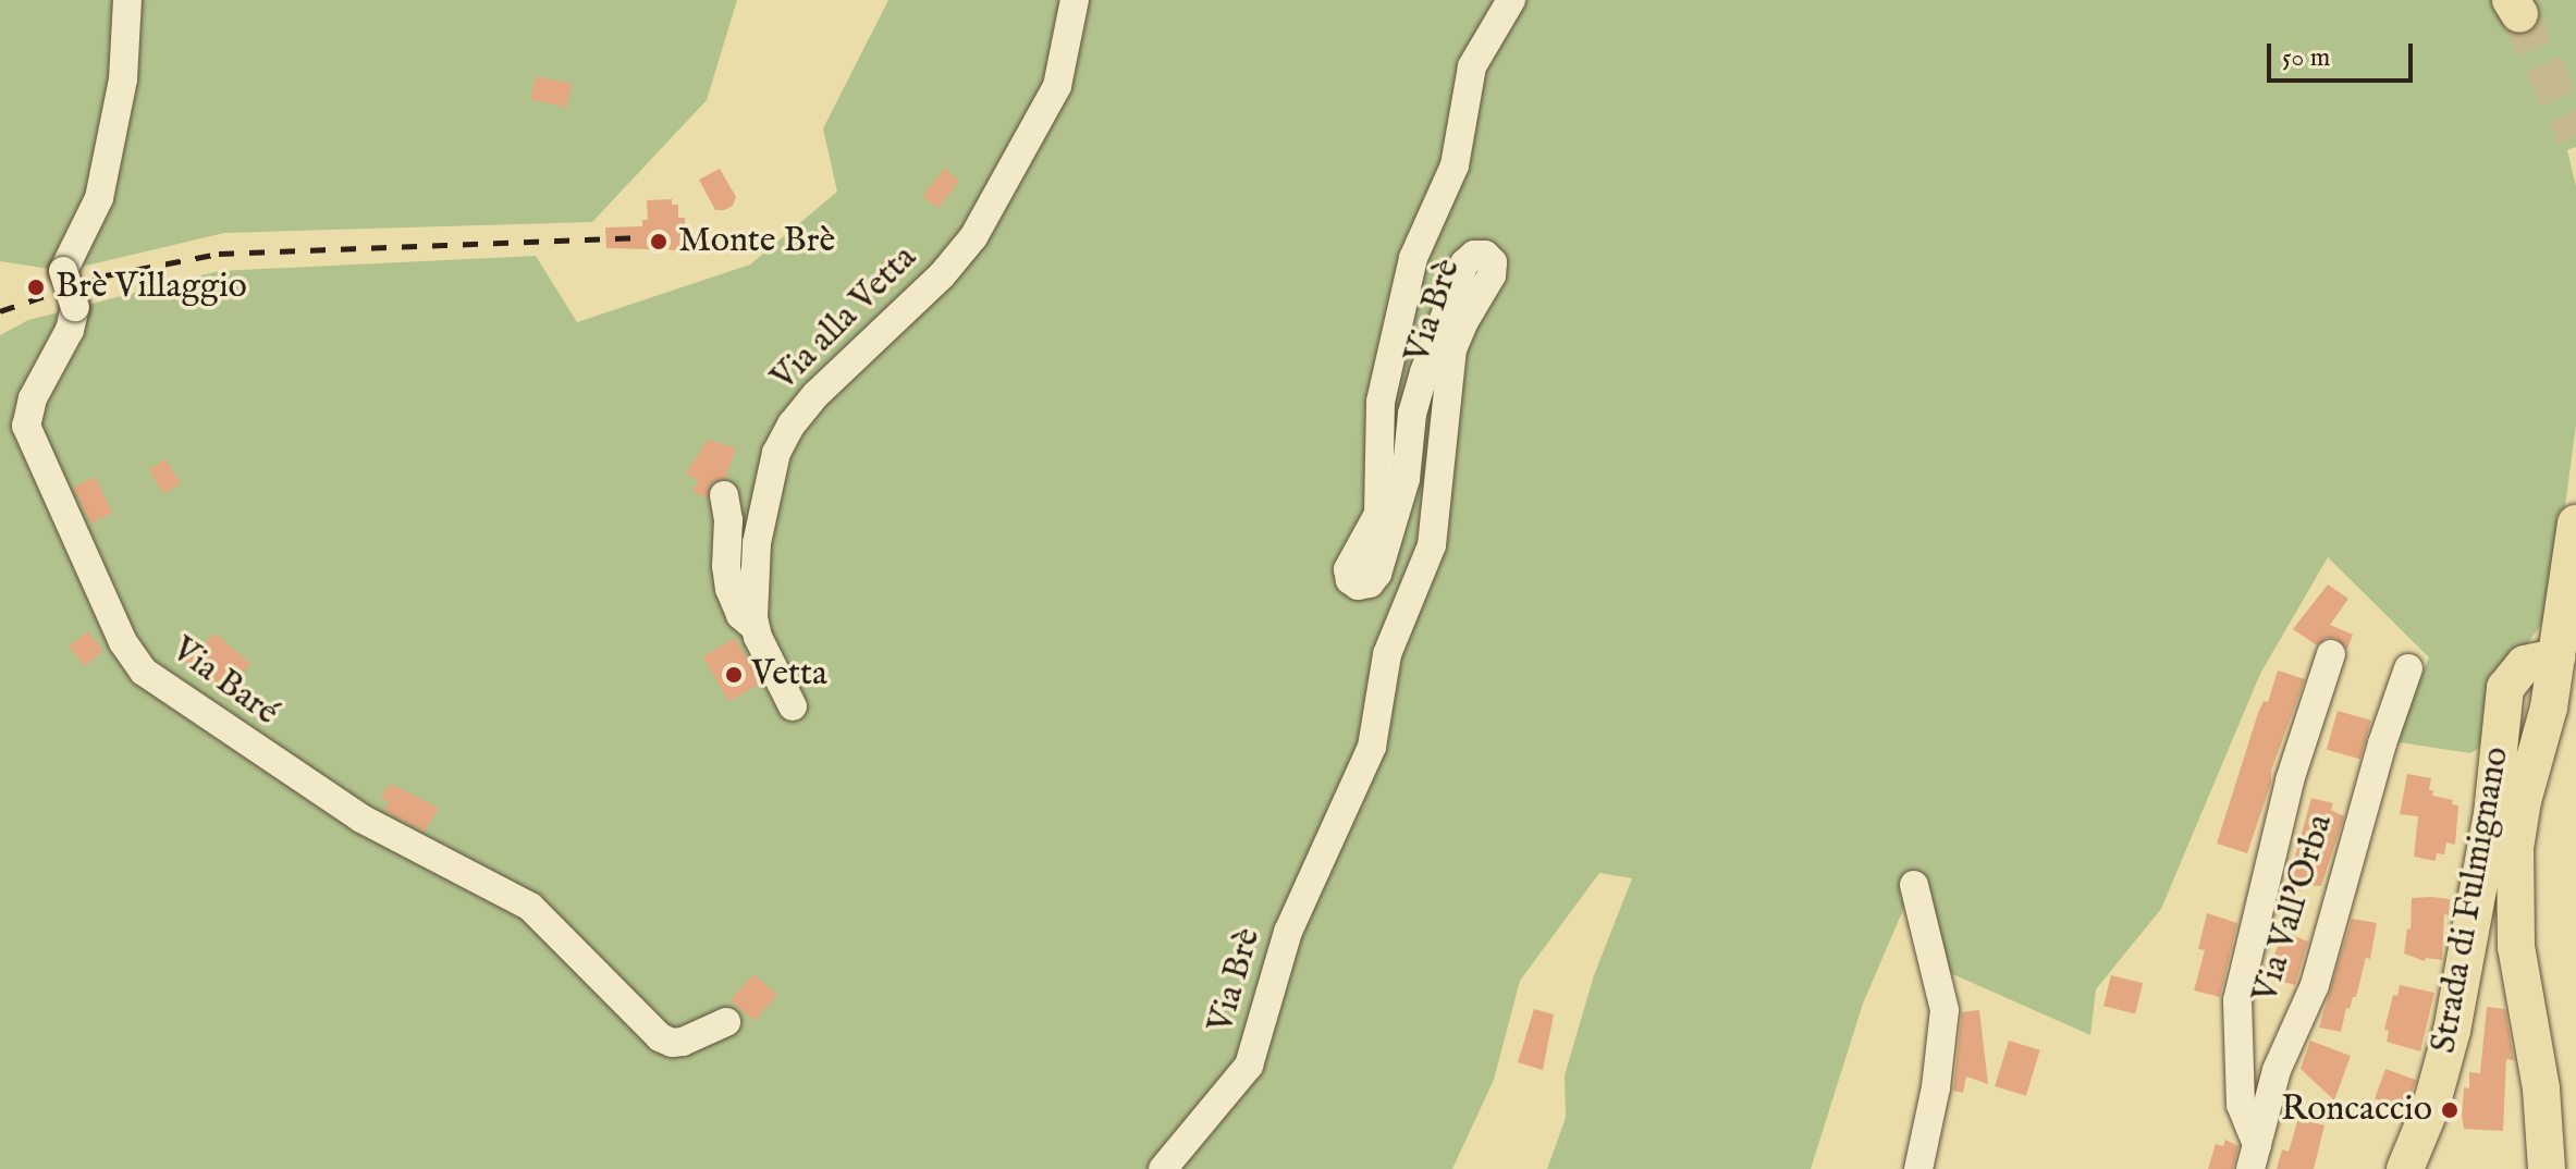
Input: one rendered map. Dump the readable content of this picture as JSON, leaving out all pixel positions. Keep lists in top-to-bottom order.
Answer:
{
  "streets": {
    "main road": ["Strada di Fulmignano"],
    "street": [
      "Via Brè",
      "Via alla Vetta",
      "Via Baré",
      "Via Vall'Orba"
    ]
  },
  "places": [
    "Monte Brè",
    "Brè Villaggio",
    "Vetta",
    "Roncaccio"
  ],
  "scale_bar": "50 m"
}
